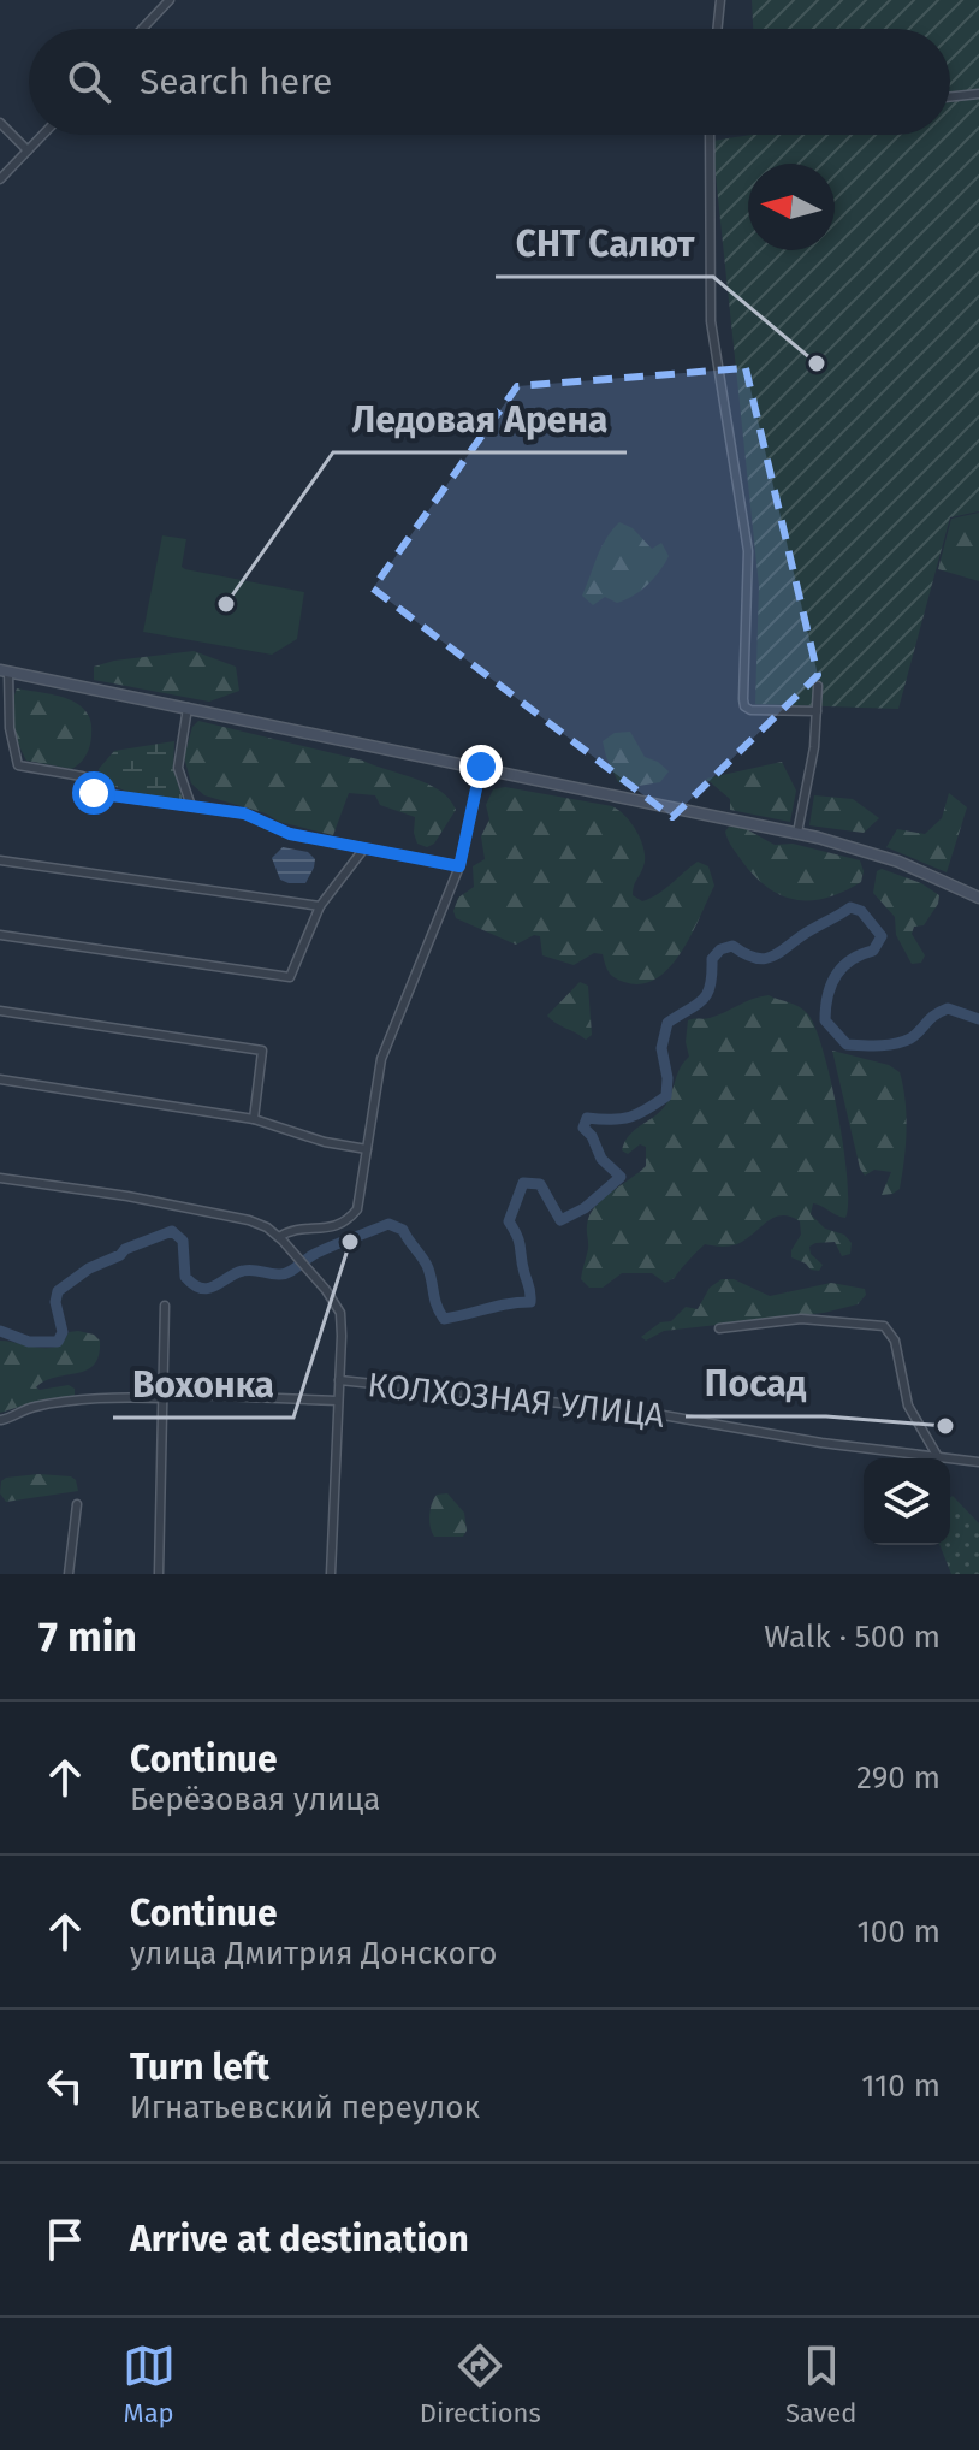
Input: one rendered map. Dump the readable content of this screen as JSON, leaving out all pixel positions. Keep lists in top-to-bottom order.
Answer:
{
  "streets": {
    "street": ["КОЛХОЗНАЯ УЛИЦА"]
  },
  "places": [
    "СНТ Салют",
    "Ледовая Арена",
    "Вохонка",
    "Посад"
  ],
  "north": "left",
  "page": {
    "search": "Search here",
    "heading": ["7 min", "Walk · 500 m"],
    "list": [
      ["Continue", "Берёзовая улица", "290 m"],
      ["Continue", "улица Дмитрия Донского", "100 m"],
      ["Turn left", "Игнатьевский переулок", "110 m"],
      "Arrive at destination"
    ],
    "nav": ["Map", "Directions", "Saved"]
  }
}
